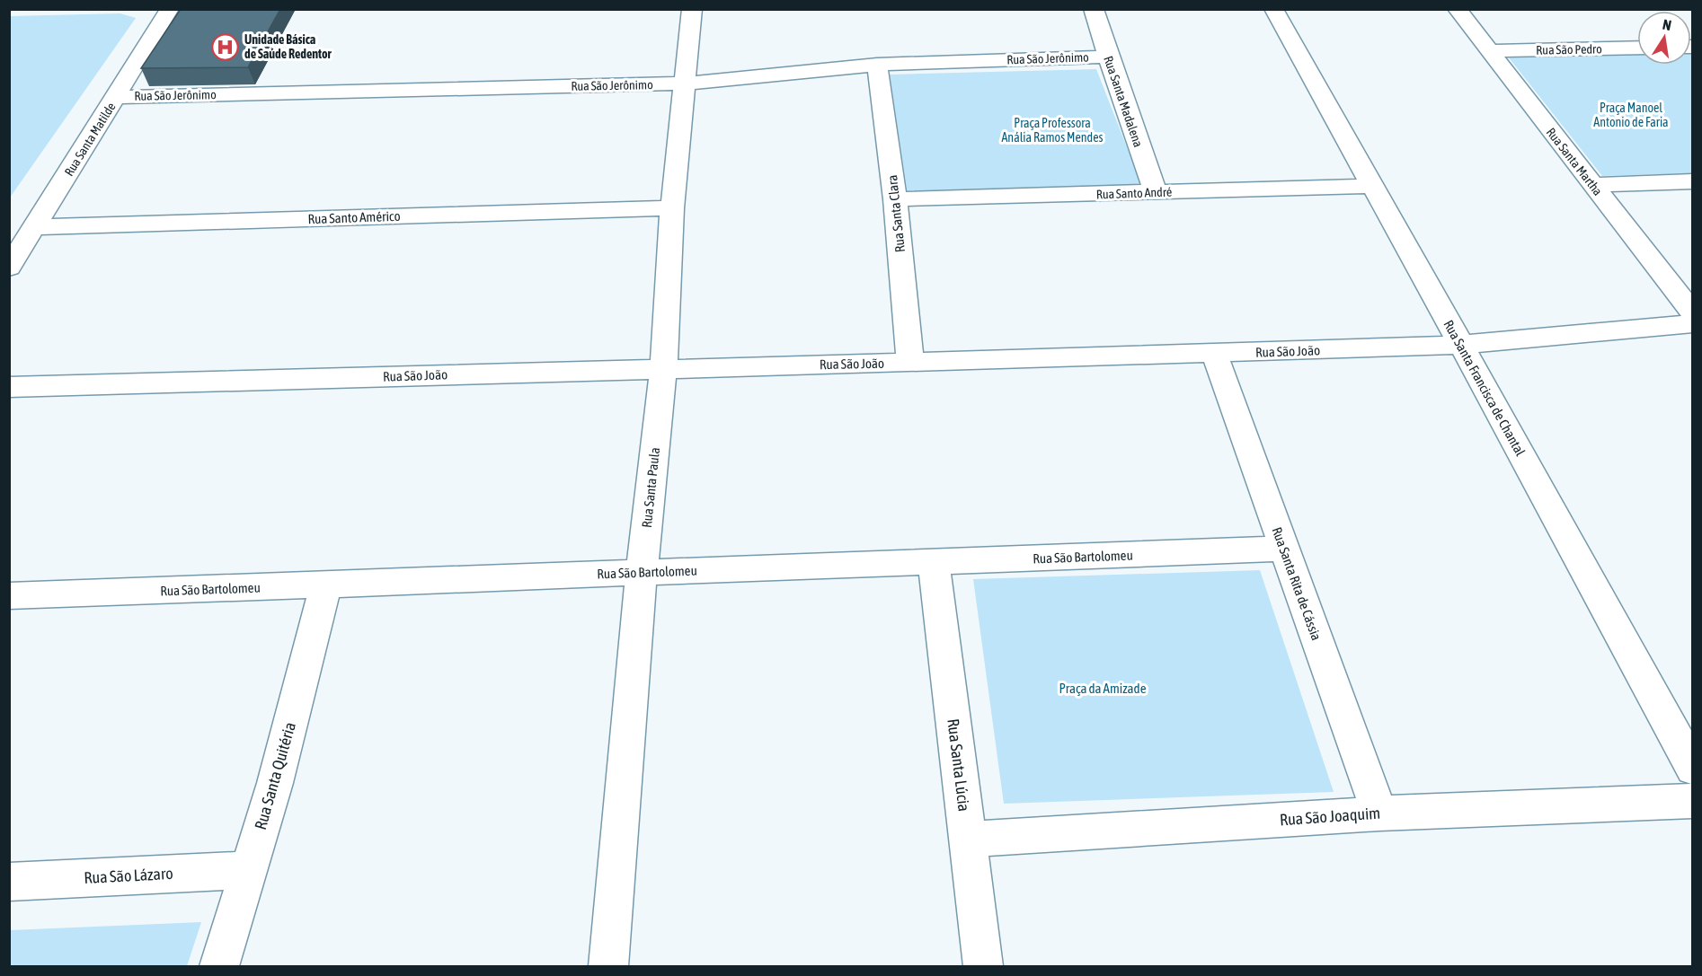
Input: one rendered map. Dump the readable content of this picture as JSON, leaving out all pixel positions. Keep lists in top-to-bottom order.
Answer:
{
  "streets": {
    "street": [
      "Rua São Pedro",
      "Rua São Jerônimo",
      "Rua Santa Madalena",
      "Rua Santa Matilde",
      "Rua Santa Martha",
      "Rua Santo André",
      "Rua Santa Clara",
      "Rua Santo Américo",
      "Rua São João",
      "Rua Santa Francisca de Chantal",
      "Rua Santa Paula",
      "Rua São Bartolomeu",
      "Rua Santa Rita de Cássia",
      "Rua Santa Lúcia",
      "Rua Santa Quitéria",
      "Rua São Joaquim",
      "Rua São Lázaro"
    ]
  },
  "crossings": [
    ["Rua São Pedro", "Rua Santa Martha"],
    ["Rua São Jerônimo", "Rua Santa Madalena"],
    ["Rua São Jerônimo", "Rua Santa Matilde"],
    ["Rua São Jerônimo", "Rua Santa Clara"],
    ["Rua São Jerônimo", "Rua Santa Paula"],
    ["Rua Santa Madalena", "Rua Santo André"],
    ["Rua Santa Matilde", "Rua Santo Américo"],
    ["Rua Santo André", "Rua Santa Clara"],
    ["Rua Santo André", "Rua Santa Francisca de Chantal"],
    ["Rua Santa Clara", "Rua São João"],
    ["Rua Santo Américo", "Rua Santa Paula"],
    ["Rua São João", "Rua Santa Francisca de Chantal"],
    ["Rua São João", "Rua Santa Paula"],
    ["Rua São João", "Rua Santa Rita de Cássia"],
    ["Rua Santa Paula", "Rua São Bartolomeu"],
    ["Rua São Bartolomeu", "Rua Santa Rita de Cássia"],
    ["Rua São Bartolomeu", "Rua Santa Lúcia"],
    ["Rua São Bartolomeu", "Rua Santa Quitéria"],
    ["Rua Santa Rita de Cássia", "Rua São Joaquim"],
    ["Rua Santa Lúcia", "Rua São Joaquim"],
    ["Rua Santa Quitéria", "Rua São Lázaro"]
  ],
  "parks": ["Praça Manoel Antonio de Faria", "Praça Professora Anália Ramos Mendes", "Praça da Amizade"],
  "places": {
    "hospital": ["Unidade Básica de Saúde Redentor"]
  },
  "north": "top"
}
